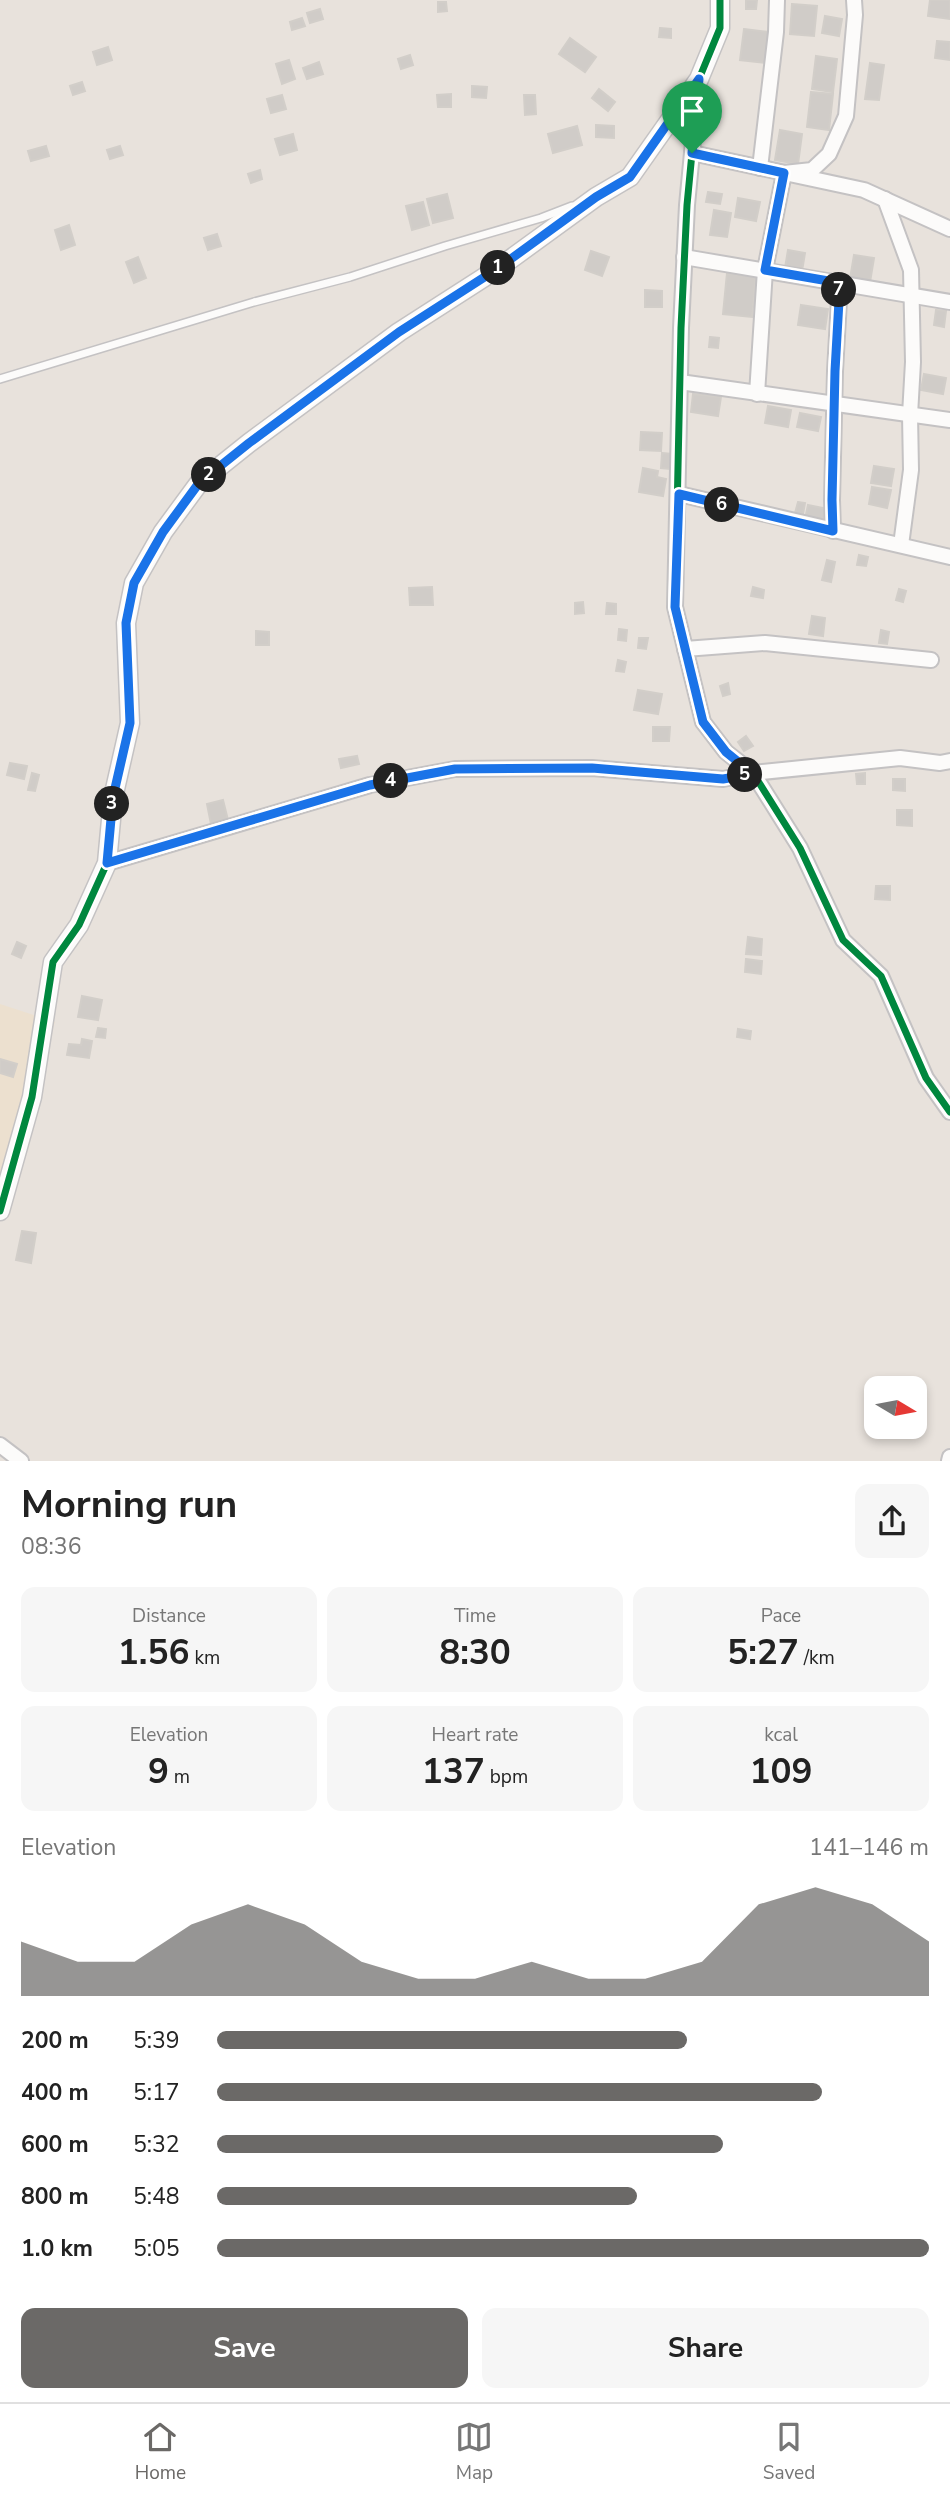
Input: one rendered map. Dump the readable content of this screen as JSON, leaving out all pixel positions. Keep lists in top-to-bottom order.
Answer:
{
  "north": "right",
  "page": {
    "pins": [
      "1",
      "7",
      "2",
      "6",
      "5",
      "4",
      "3"
    ],
    "heading": ["Morning run", "08:36"],
    "stats": [
      ["Distance", "1.56 km"],
      ["Time", "8:30"],
      ["Pace", "5:27 /km"],
      ["Elevation", "9 m"],
      ["Heart rate", "137 bpm"],
      ["kcal", "109"]
    ],
    "chart": ["Elevation", "141–146 m"],
    "list": [
      {
        "name": "200 m",
        "note": "5:39"
      },
      {
        "name": "400 m",
        "note": "5:17"
      },
      {
        "name": "600 m",
        "note": "5:32"
      },
      {
        "name": "800 m",
        "note": "5:48"
      },
      {
        "name": "1.0 km",
        "note": "5:05"
      }
    ],
    "buttons": ["Save", "Share"],
    "tabs": ["Home", "Map", "Saved"]
  }
}
